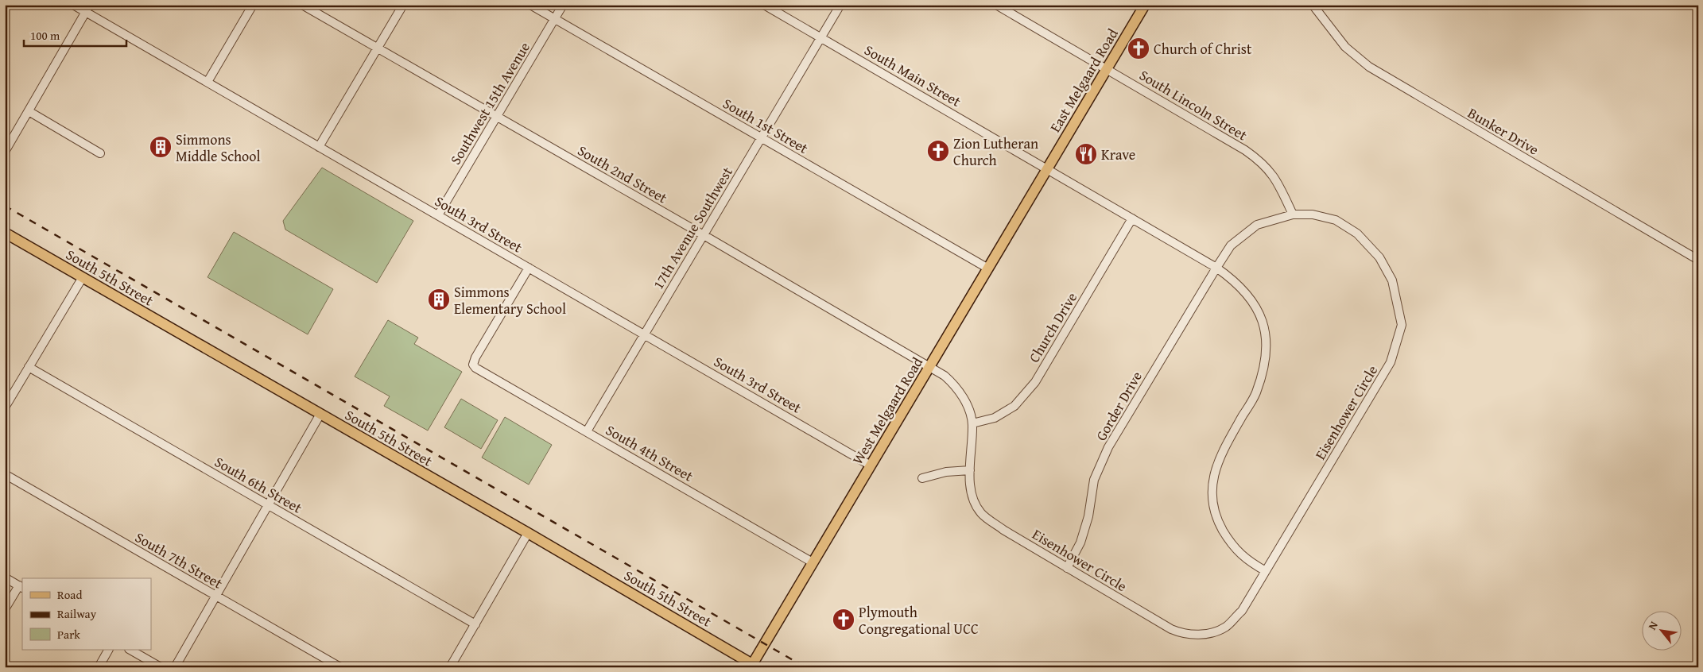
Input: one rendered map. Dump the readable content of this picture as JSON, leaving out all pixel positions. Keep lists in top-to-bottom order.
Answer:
{
  "streets": {
    "main road": ["East Melgaard Road", "South 5th Street", "West Melgaard Road"],
    "street": [
      "South Main Street",
      "Southwest 15th Avenue",
      "South Lincoln Street",
      "South 1st Street",
      "Bunker Drive",
      "South 2nd Street",
      "South 3rd Street",
      "17th Avenue Southwest",
      "Church Drive",
      "Gorder Drive",
      "Eisenhower Circle",
      "South 4th Street",
      "South 6th Street",
      "South 7th Street"
    ]
  },
  "crossings": [
    ["South Main Street", "East Melgaard Road"],
    ["South Main Street", "17th Avenue Southwest"],
    ["South Main Street", "West Melgaard Road"],
    ["East Melgaard Road", "South Lincoln Street"],
    ["East Melgaard Road", "West Melgaard Road"],
    ["Southwest 15th Avenue", "South 1st Street"],
    ["Southwest 15th Avenue", "South 2nd Street"],
    ["Southwest 15th Avenue", "South 3rd Street"],
    ["South Lincoln Street", "Eisenhower Circle"],
    ["South 1st Street", "17th Avenue Southwest"],
    ["South 1st Street", "West Melgaard Road"],
    ["South 2nd Street", "17th Avenue Southwest"],
    ["South 2nd Street", "West Melgaard Road"],
    ["South 2nd Street", "Eisenhower Circle"],
    ["South 3rd Street", "17th Avenue Southwest"],
    ["South 3rd Street", "West Melgaard Road"],
    ["South 3rd Street", "South 4th Street"],
    ["17th Avenue Southwest", "South 4th Street"],
    ["South 5th Street", "West Melgaard Road"],
    ["Church Drive", "Eisenhower Circle"],
    ["Gorder Drive", "Eisenhower Circle"],
    ["West Melgaard Road", "Eisenhower Circle"],
    ["West Melgaard Road", "South 4th Street"]
  ],
  "places": {
    "church": ["Church of Christ", "Zion Lutheran Church", "Plymouth Congregational UCC"],
    "building": ["Simmons Middle School", "Simmons Elementary School"],
    "restaurant": ["Krave"]
  },
  "legend": ["Road", "Railway", "Park"],
  "scale_bar": "100 m",
  "north": "top left"
}
